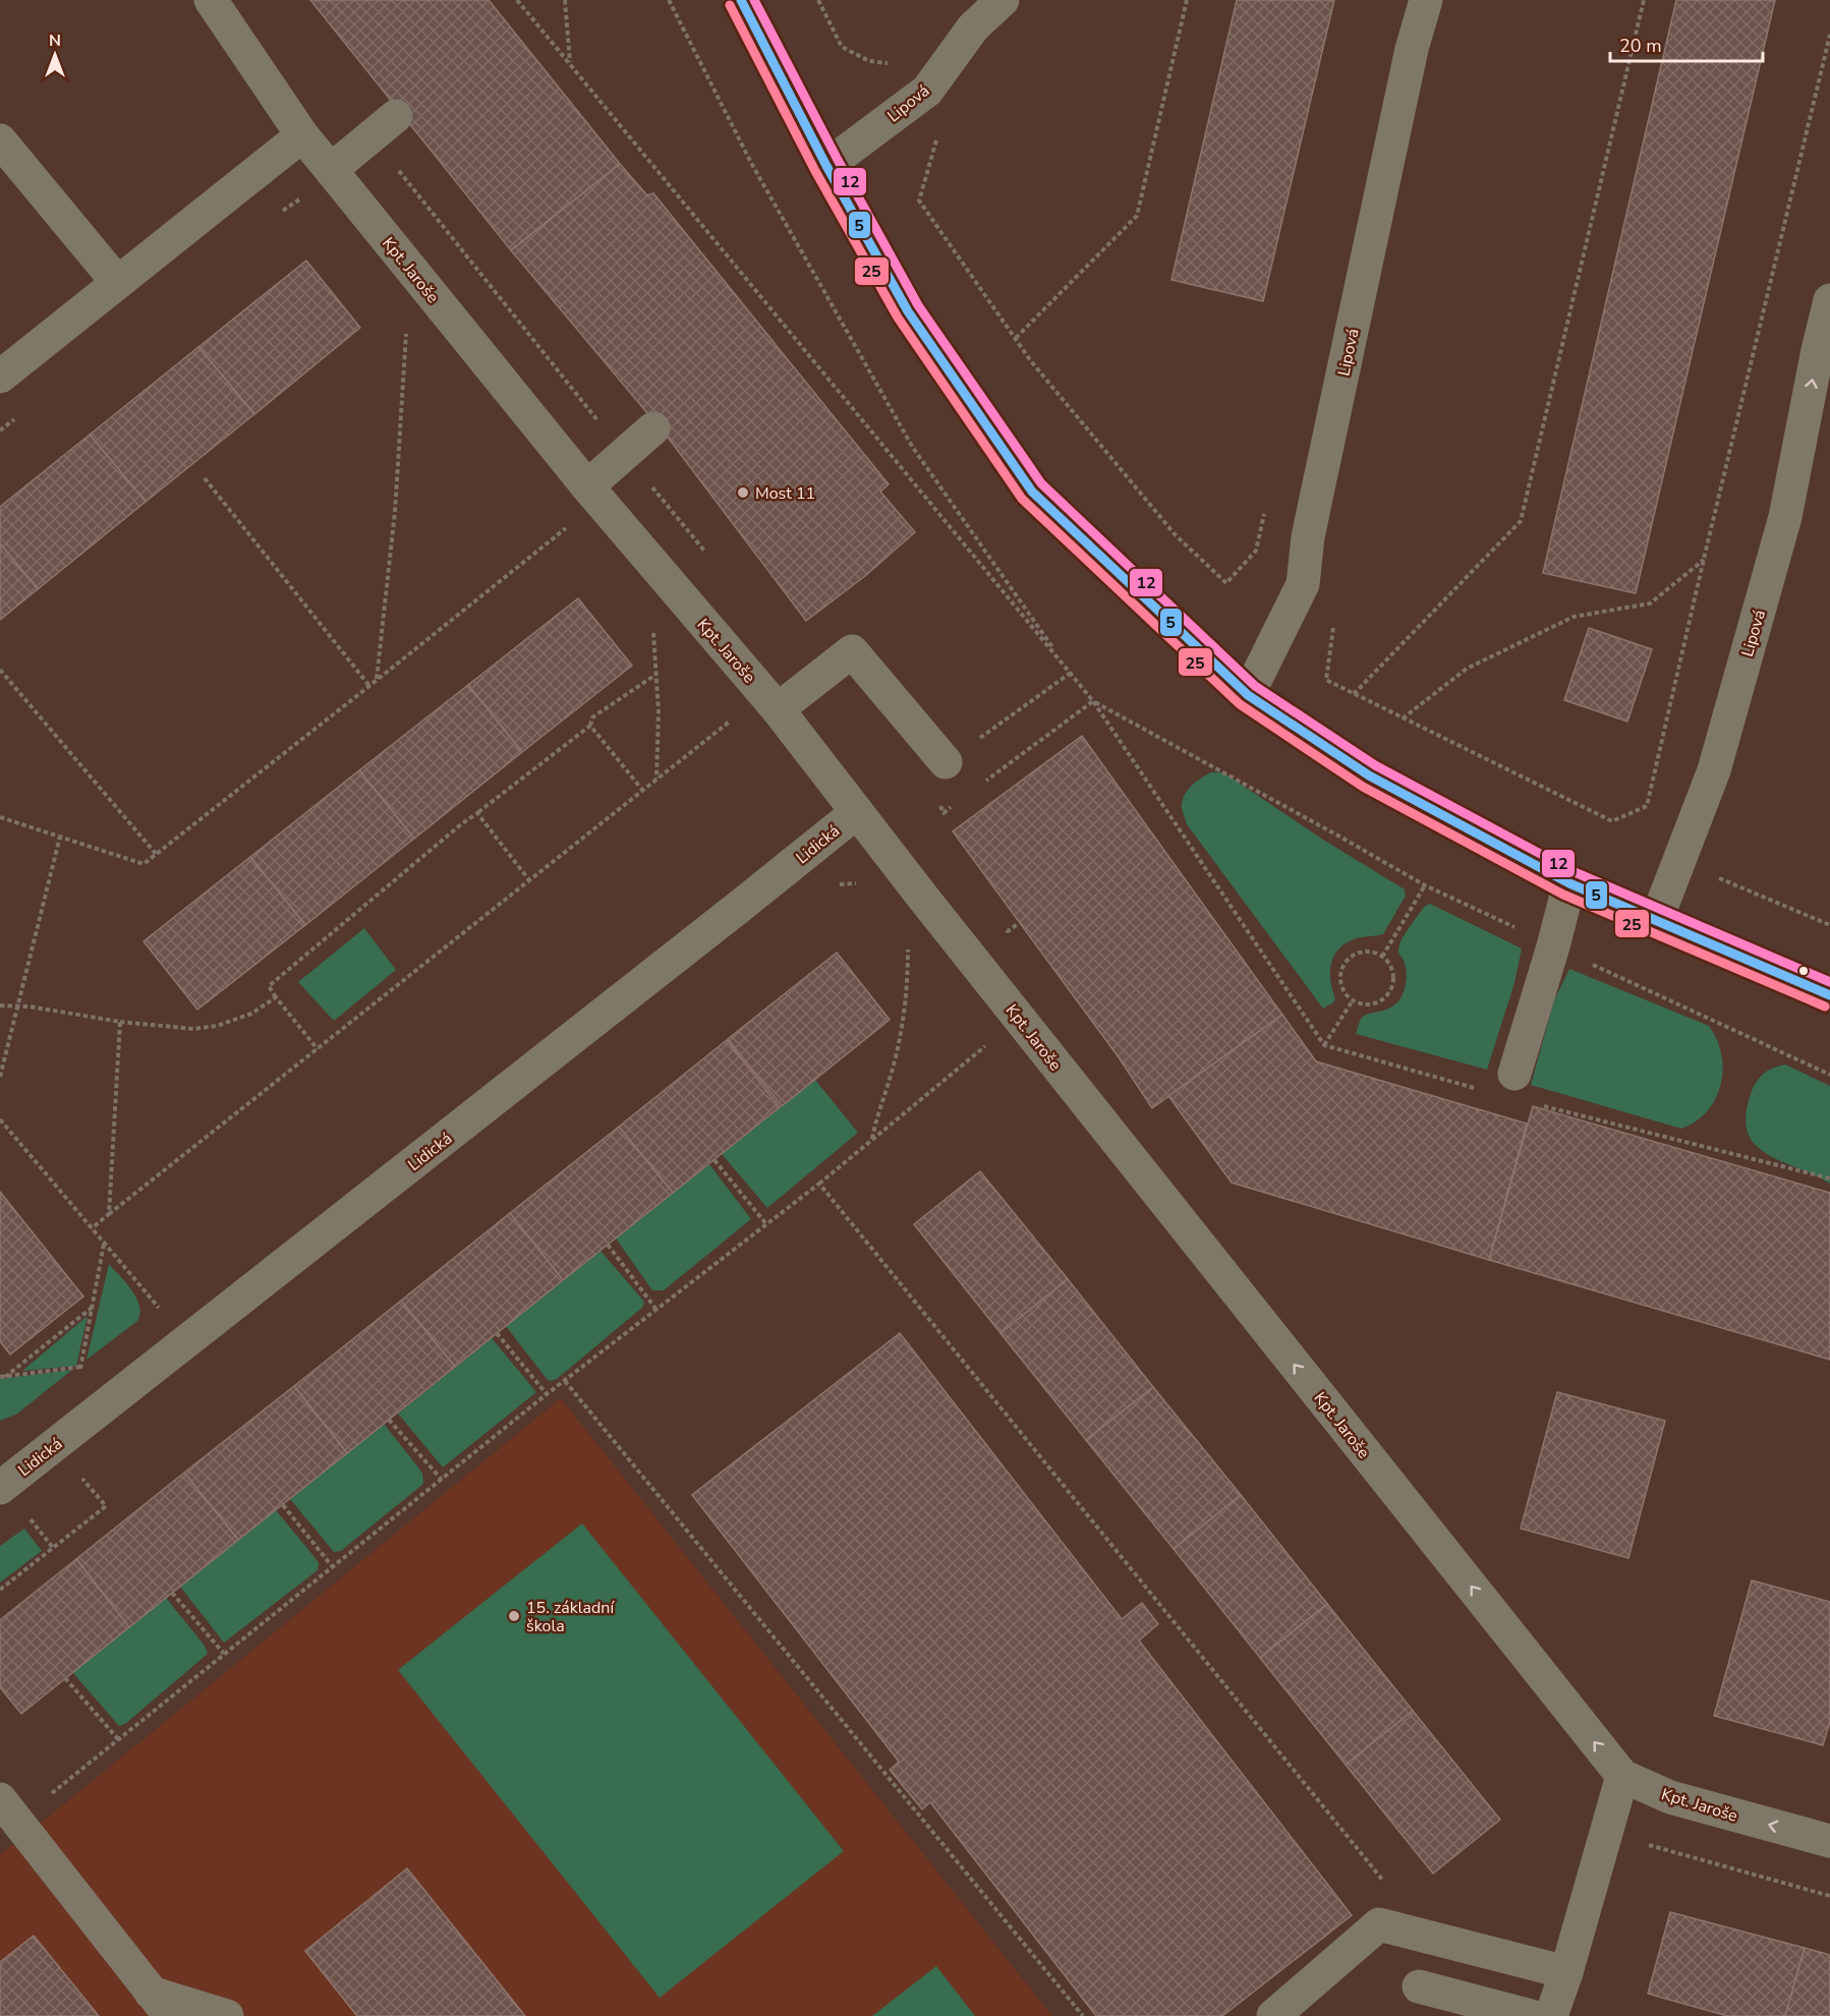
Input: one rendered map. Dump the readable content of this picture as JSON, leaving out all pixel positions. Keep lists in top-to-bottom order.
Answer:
{
  "streets": {
    "street": ["Lipová", "Kpt. Jaroše", "Lidická"]
  },
  "crossings": [
    ["Kpt. Jaroše", "Lidická"]
  ],
  "one_way": ["Lipová", "Kpt. Jaroše"],
  "places": ["Most 11", "15. základní škola"],
  "lines": ["transit line 5", "transit line 12", "transit line 25"],
  "scale_bar": "20 m",
  "north": "top"
}
